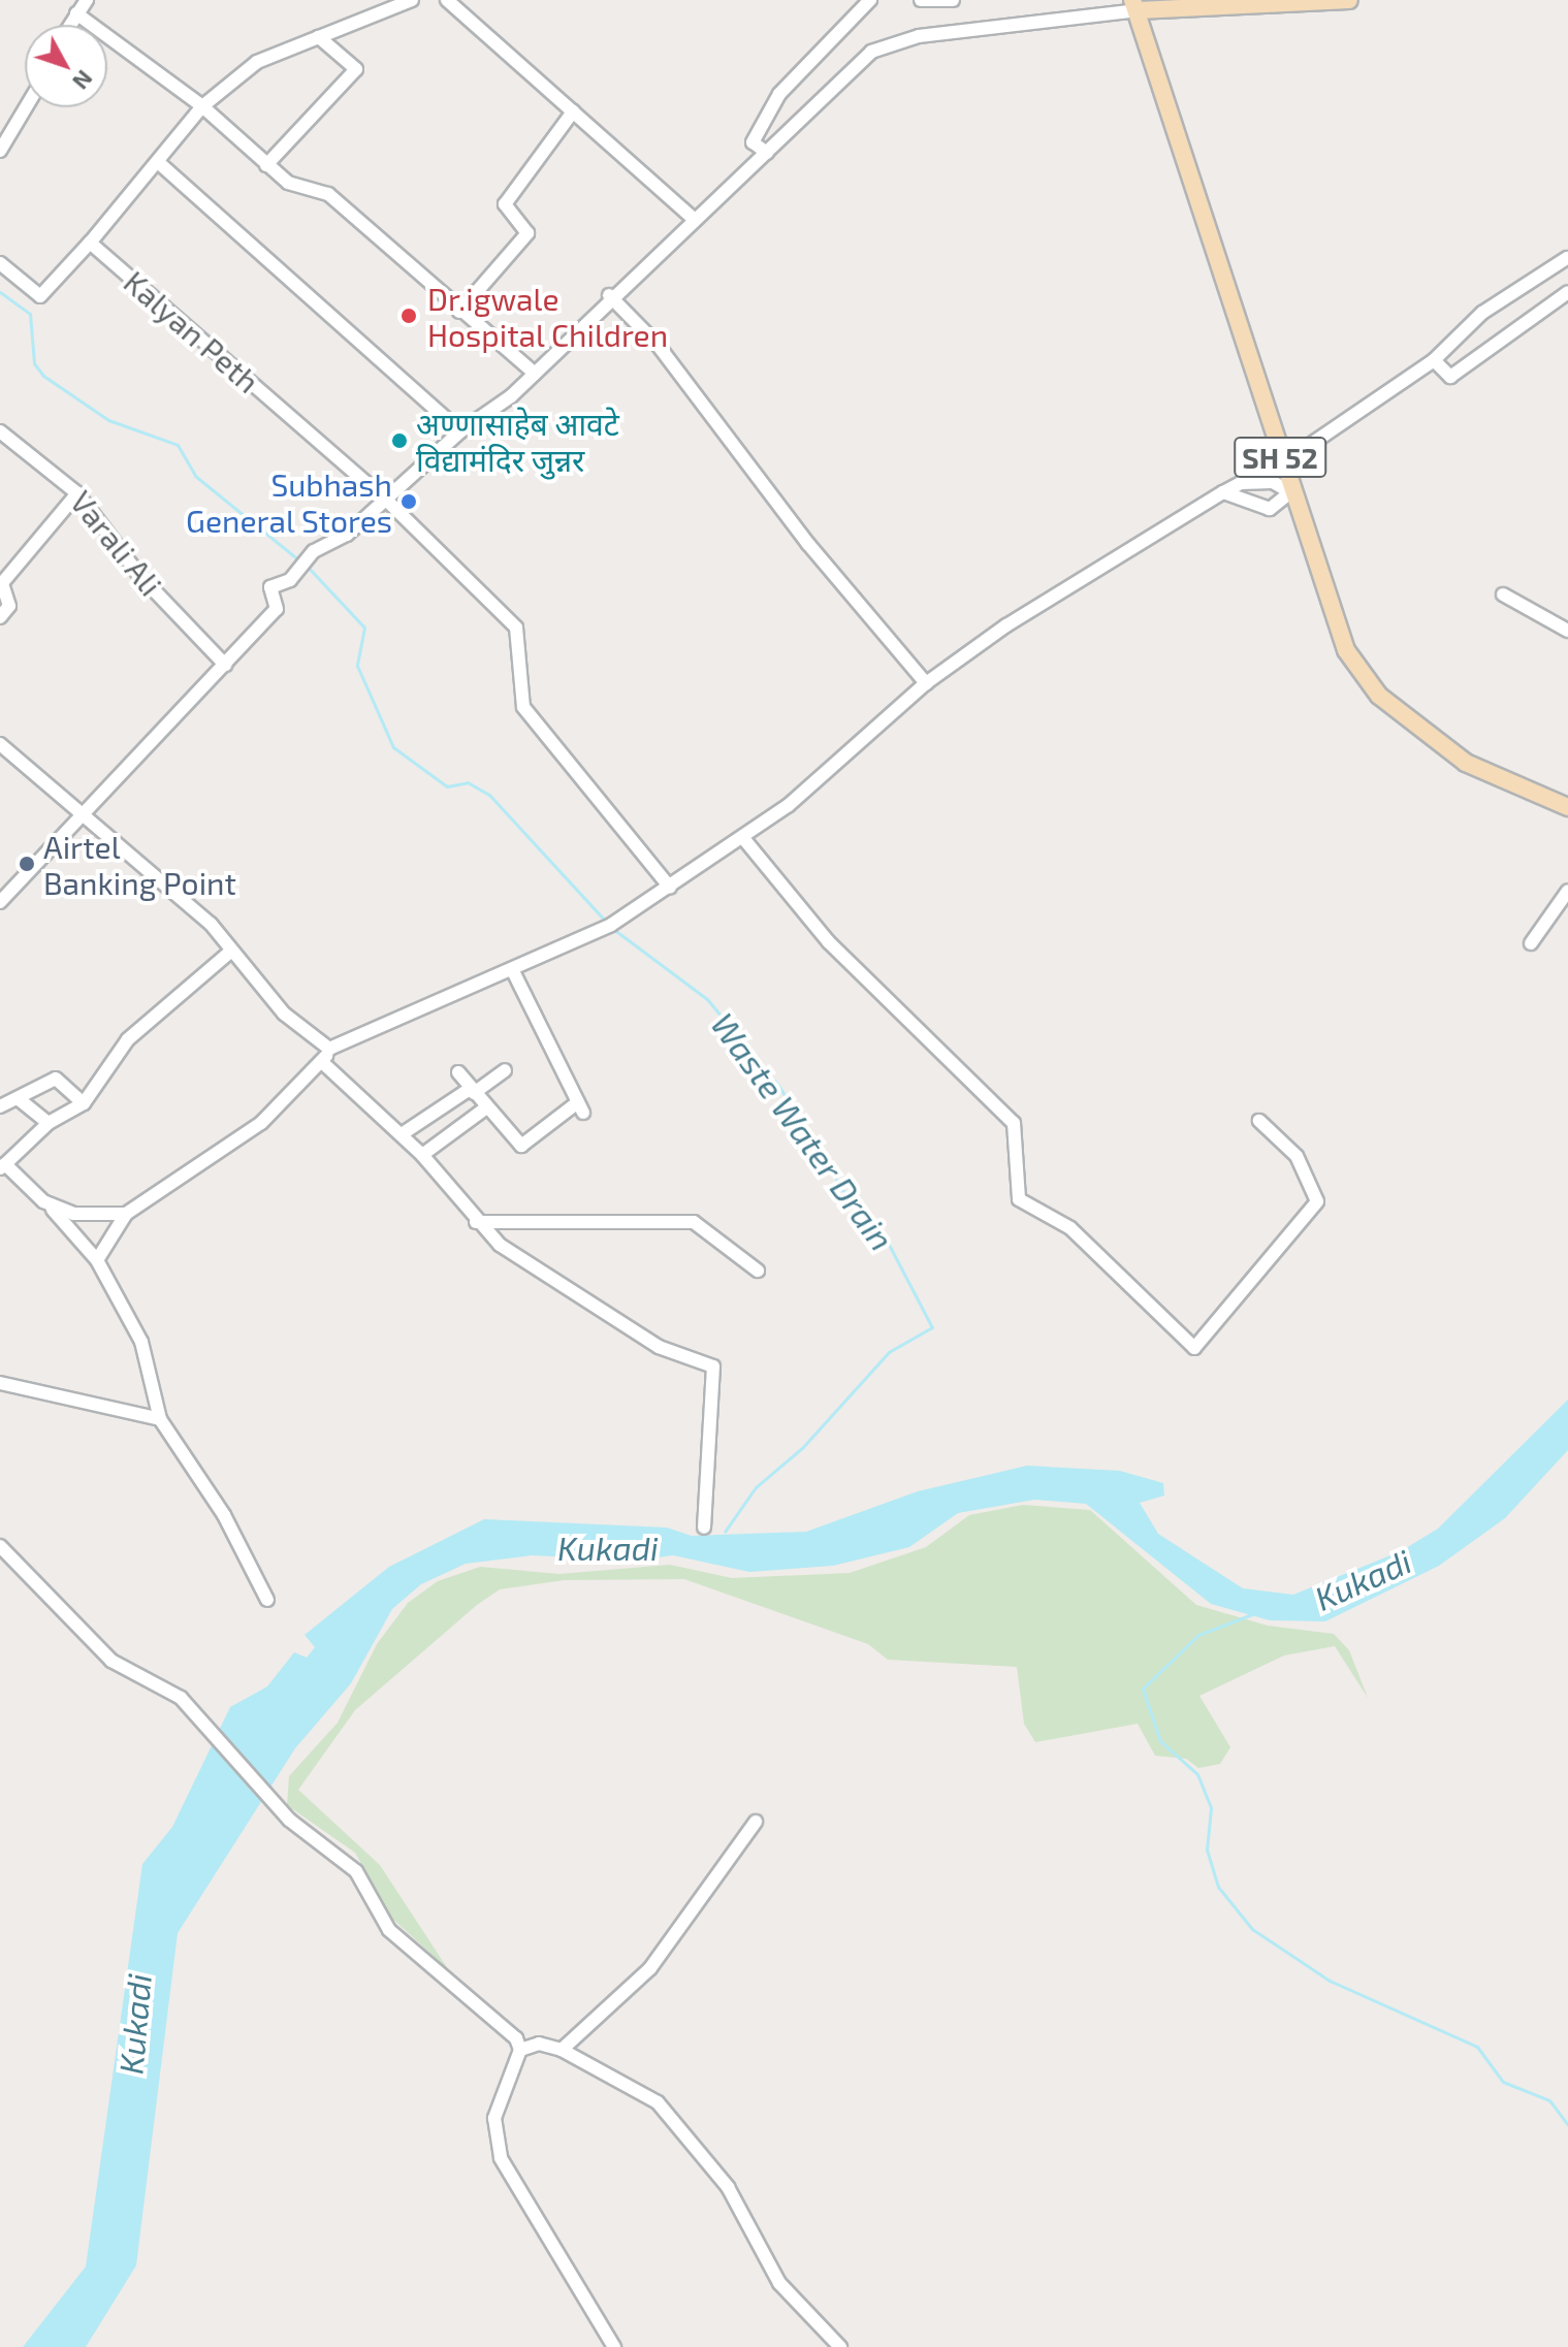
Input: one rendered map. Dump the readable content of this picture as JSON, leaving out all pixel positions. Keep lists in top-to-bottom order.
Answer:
{
  "streets": {
    "main road": ["SH 52"],
    "street": ["Kalyan Peth", "Varali Ali"]
  },
  "water": ["Waste Water Drain", "Kukadi"],
  "places": [
    "Dr.igwale Hospital Children",
    "अण्णासाहेब आवटे विद्यामंदिर जुन्नर",
    "Subhash General Stores",
    "Airtel Banking Point"
  ],
  "north": "bottom right"
}
